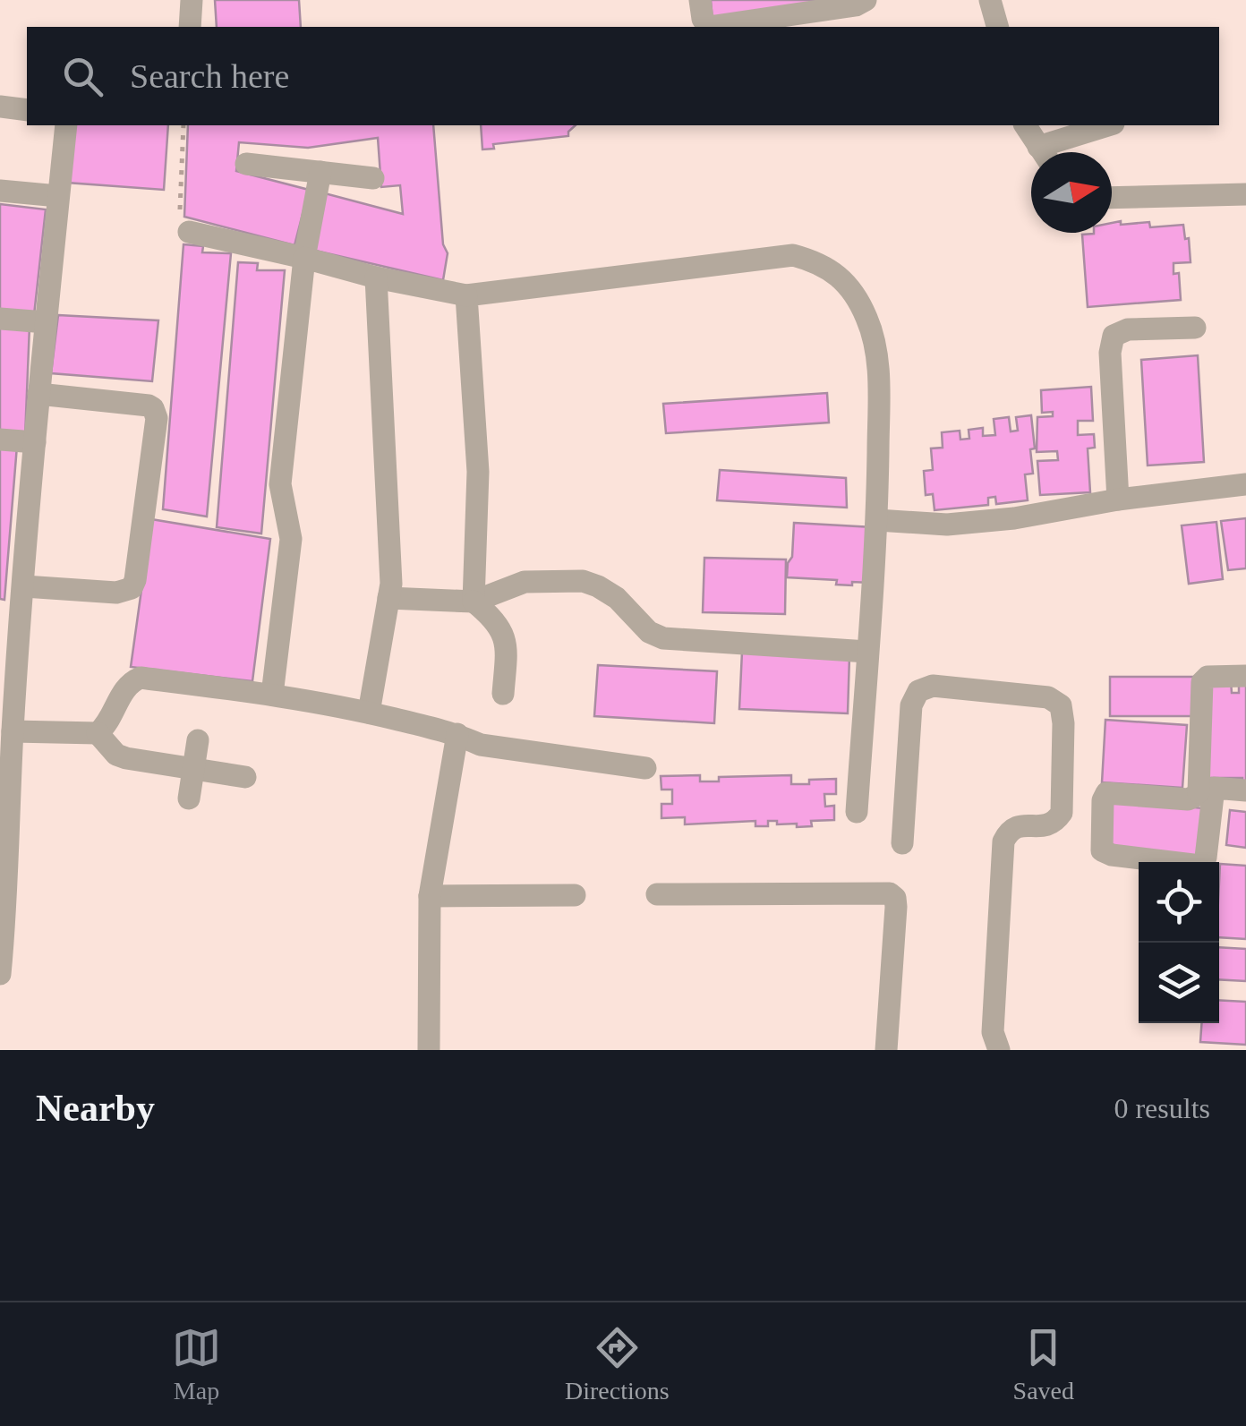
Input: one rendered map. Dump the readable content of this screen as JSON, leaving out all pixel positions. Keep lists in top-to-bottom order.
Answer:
{
  "north": "right",
  "page": {
    "search": "Search here",
    "heading": ["Nearby", "0 results"],
    "nav": ["Map", "Directions", "Saved"]
  }
}
